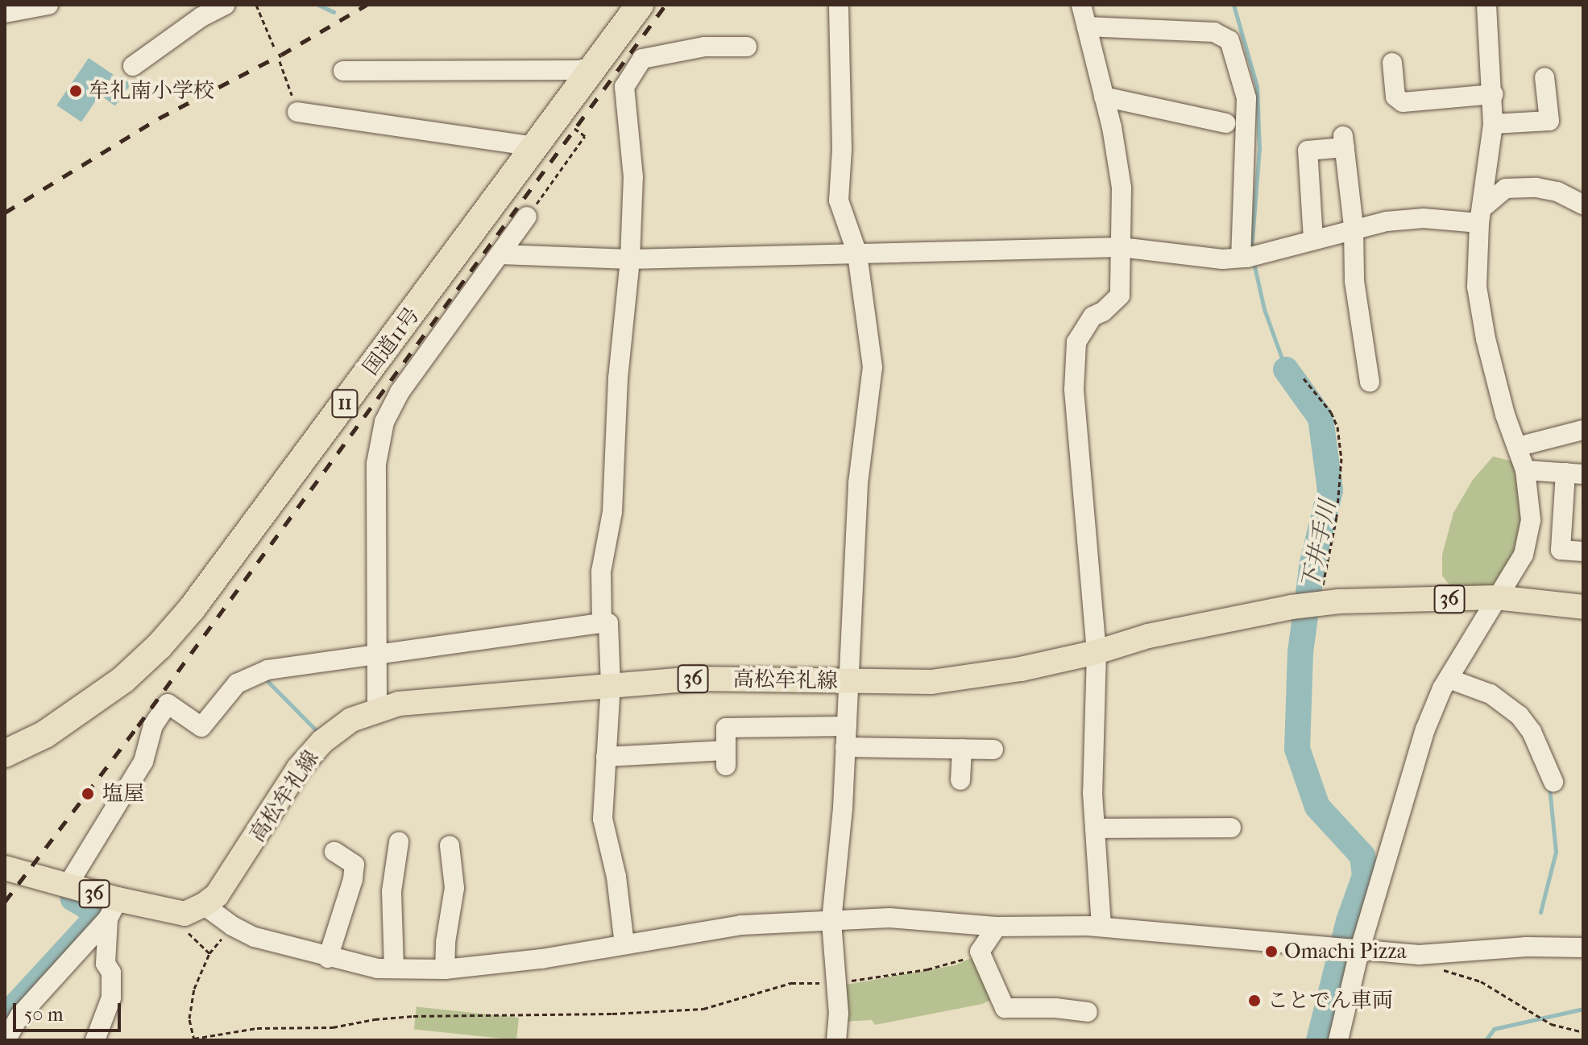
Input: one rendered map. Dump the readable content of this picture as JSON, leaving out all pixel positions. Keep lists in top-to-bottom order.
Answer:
{
  "streets": {
    "highway": ["国道11号", "11"],
    "main road": ["36", "高松牟礼線"]
  },
  "crossings": [
    ["36", "高松牟礼線"]
  ],
  "water": ["下井手川"],
  "places": [
    "牟礼南小学校",
    "塩屋",
    "Omachi Pizza",
    "ことでん車両"
  ],
  "scale_bar": "50 m"
}
